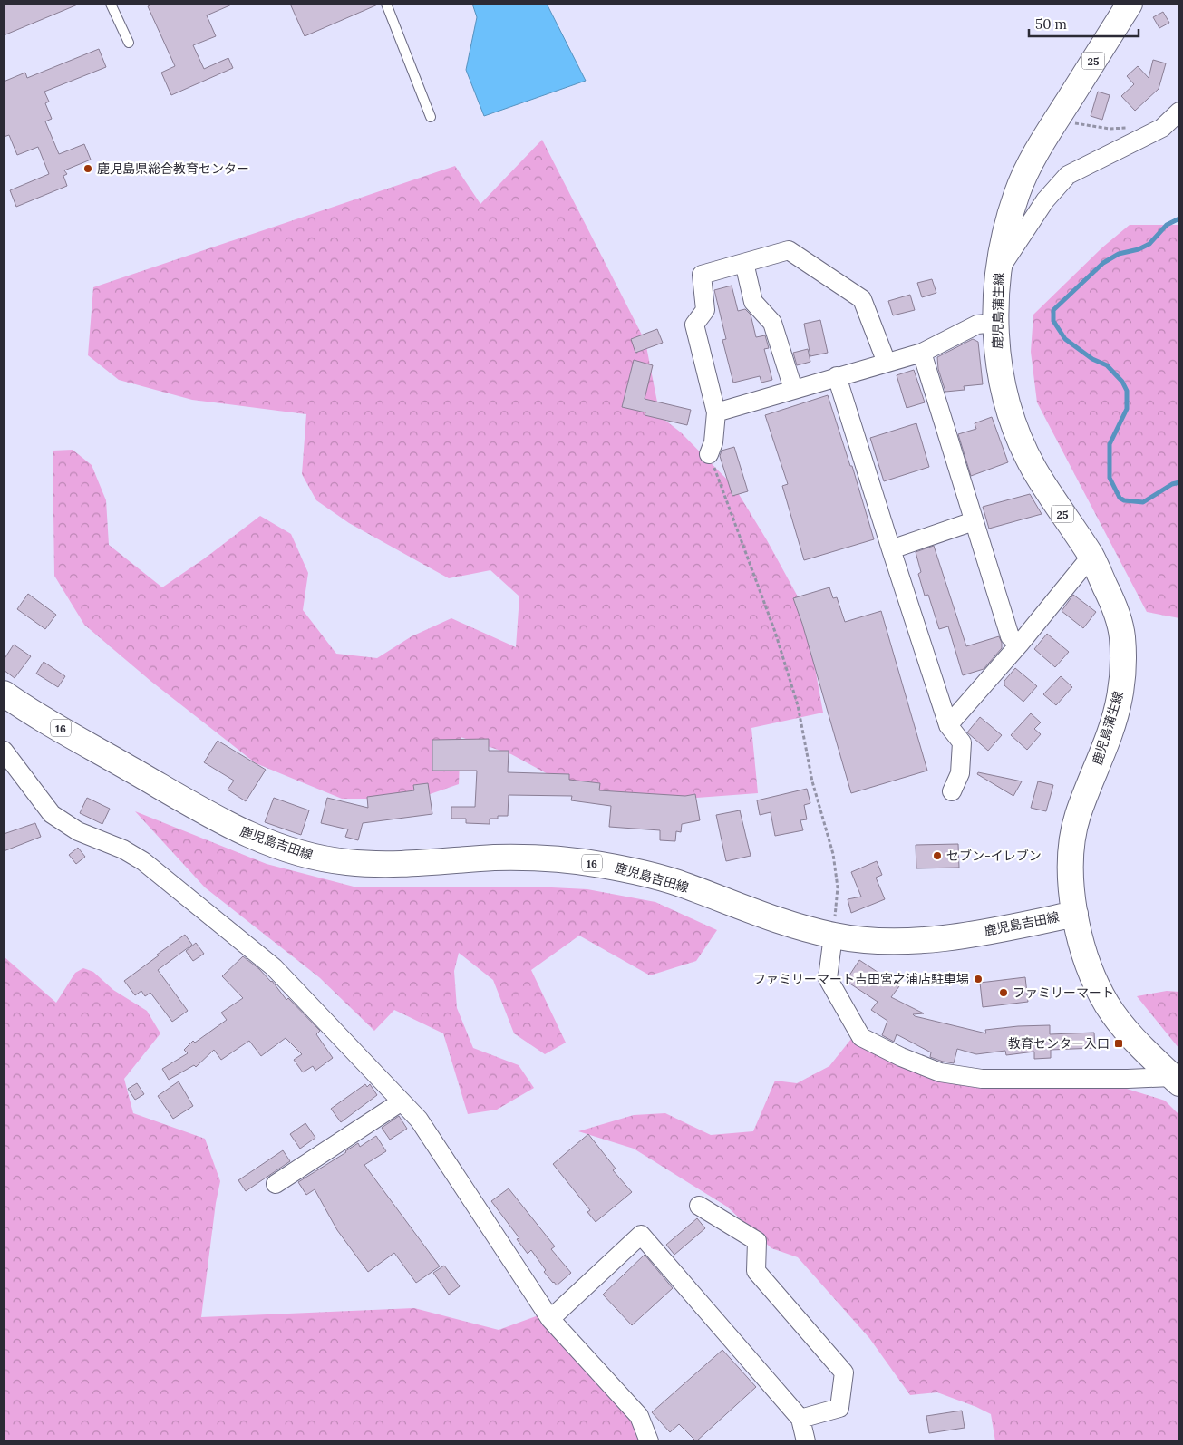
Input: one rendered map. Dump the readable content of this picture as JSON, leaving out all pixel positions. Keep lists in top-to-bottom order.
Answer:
{
  "streets": {
    "main road": [
      "25",
      "鹿児島蒲生線",
      "16",
      "鹿児島吉田線"
    ]
  },
  "crossings": [
    ["鹿児島蒲生線", "鹿児島吉田線"]
  ],
  "places": {
    "other": [
      "鹿児島県総合教育センター",
      "セブン-イレブン",
      "ファミリーマート吉田宮之浦店駐車場",
      "ファミリーマート"
    ],
    "transit": ["教育センター入口"]
  },
  "scale_bar": "50 m"
}
